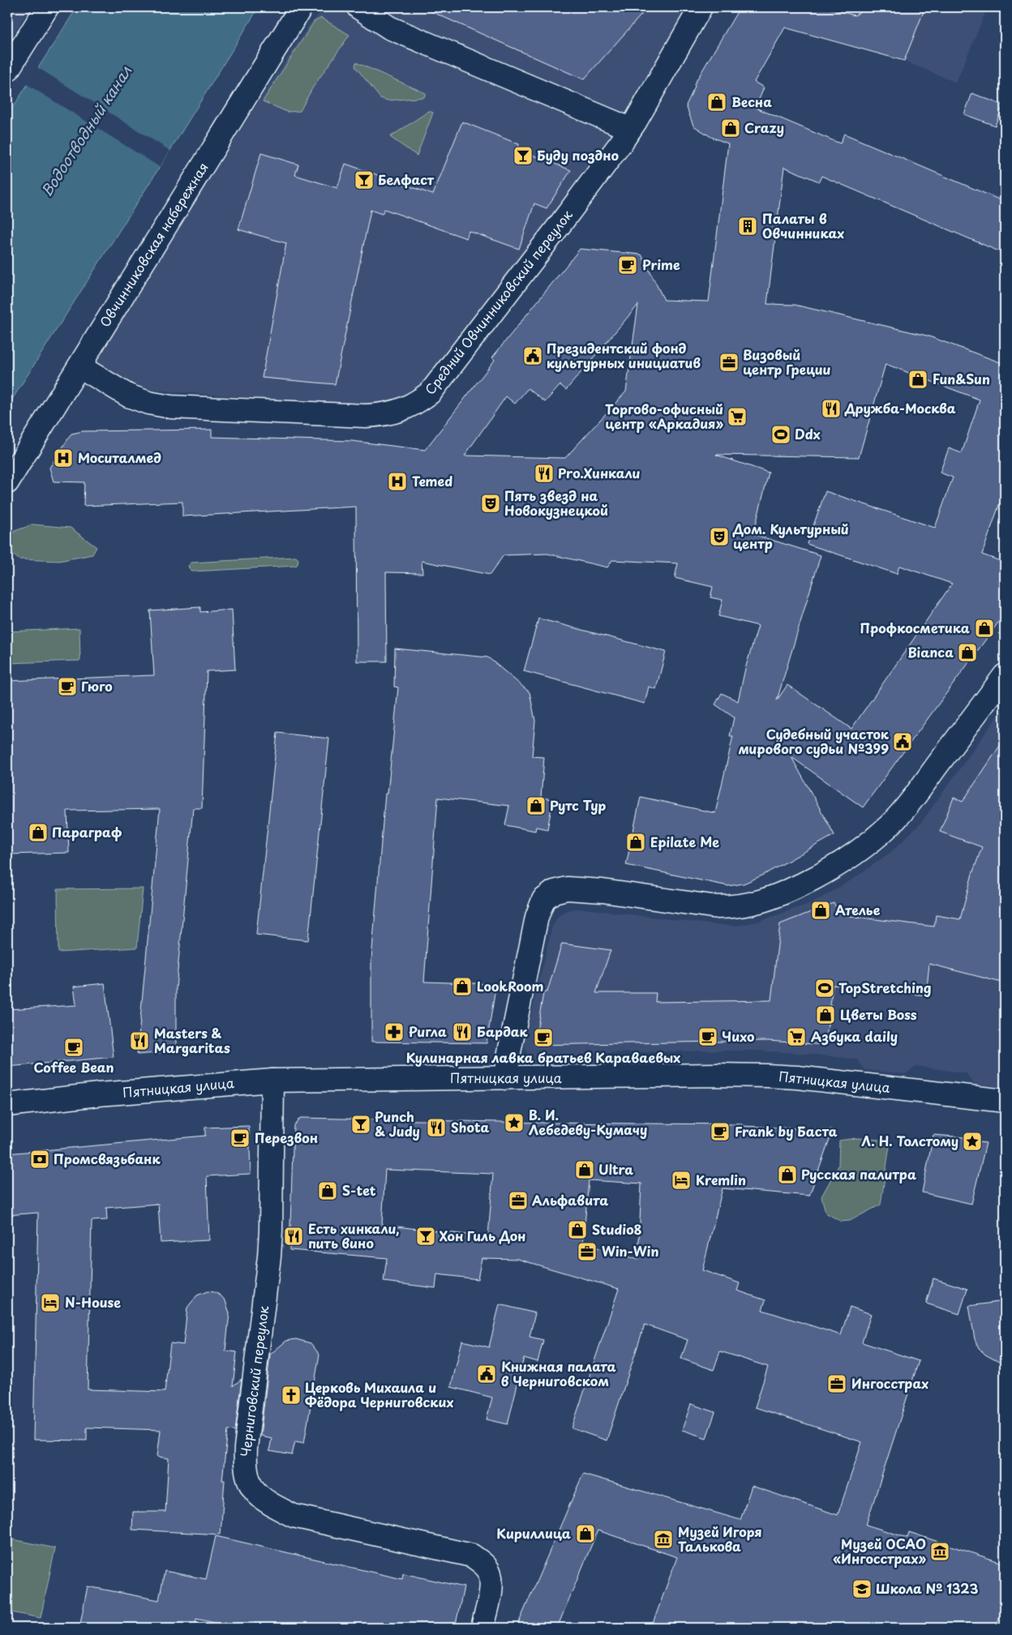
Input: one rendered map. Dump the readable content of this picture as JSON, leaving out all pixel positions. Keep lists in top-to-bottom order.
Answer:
{
  "streets": {
    "street": [
      "Овчинниковская набережная",
      "Средний Овчинниковский переулок",
      "Пятницкая улица",
      "Черниговский переулок"
    ]
  },
  "crossings": [
    ["Овчинниковская набережная", "Средний Овчинниковский переулок"],
    ["Пятницкая улица", "Черниговский переулок"]
  ],
  "water": ["Водоотводный канал"],
  "places": {
    "shop": [
      "Весна",
      "Crazy",
      "Fun&Sun",
      "Профкосметика",
      "Bianca",
      "Рутс Тур",
      "Параграф",
      "Epilate Me",
      "Ателье",
      "LookRoom",
      "Цветы Boss",
      "Ultra",
      "Русская палитра",
      "S-tet",
      "Studio8",
      "Кириллица"
    ],
    "bar": [
      "Буду поздно",
      "Белфаст",
      "Punch & Judy",
      "Хон Гиль Дон"
    ],
    "building": ["Палаты в Овчинниках"],
    "cafe": [
      "Prime",
      "Гюго",
      "Чихо",
      "Кулинарная лавка братьев Караваевых",
      "Coffee Bean",
      "Frank by Баста",
      "Перезвон"
    ],
    "public building": ["Президентский фонд культурных инициатив", "Судебный участок мирового судьи №399", "Книжная палата в Черниговском"],
    "office": [
      "Визовый центр Греции",
      "Альфавита",
      "Win-Win",
      "Ингосстрах"
    ],
    "restaurant": [
      "Дружба-Москва",
      "Pro.Хинкали",
      "Бардак",
      "Masters & Margaritas",
      "Shota",
      "Есть хинкали, пить вино"
    ],
    "supermarket": ["Торгово-офисный центр «Аркадия»", "Азбука daily"],
    "sports": ["Ddx", "TopStretching"],
    "hospital": ["Моситалмед", "Temed"],
    "theatre": ["Пять звезд на Новокузнецкой", "Дом. Культурный центр"],
    "pharmacy": ["Ригла"],
    "place": ["В. И. Лебедеву-Кумачу", "Л. Н. Толстому"],
    "bank": ["Промсвязьбанк"],
    "hotel": ["Kremlin", "N-House"],
    "church": ["Церковь Михаила и Фёдора Черниговских"],
    "museum": ["Музей Игоря Талькова", "Музей ОСАО «Ингосстрах»"],
    "school or university": ["Школа № 1323"]
  }
}
